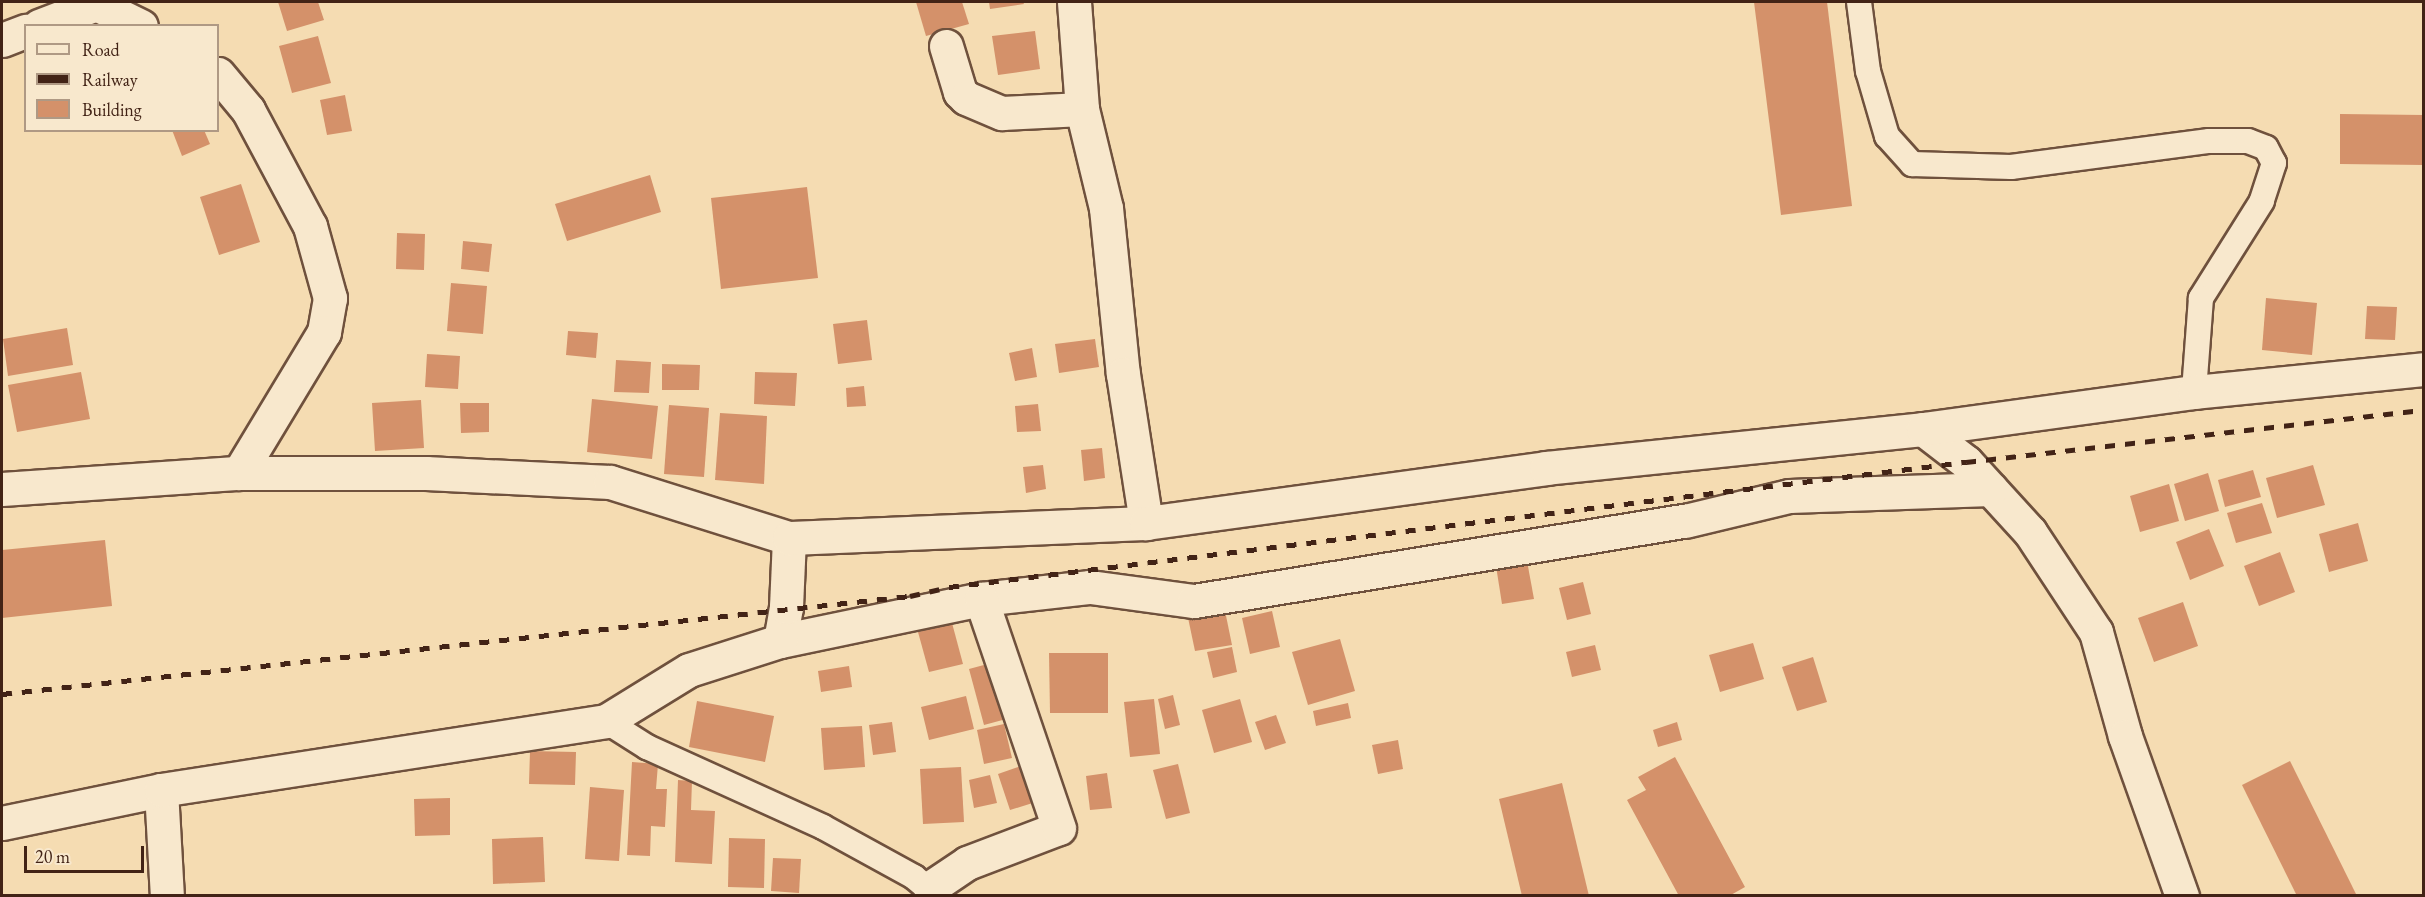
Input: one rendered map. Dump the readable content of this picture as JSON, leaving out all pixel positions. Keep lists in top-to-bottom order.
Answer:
{
  "legend": ["Road", "Railway", "Building"],
  "scale_bar": "20 m"
}
